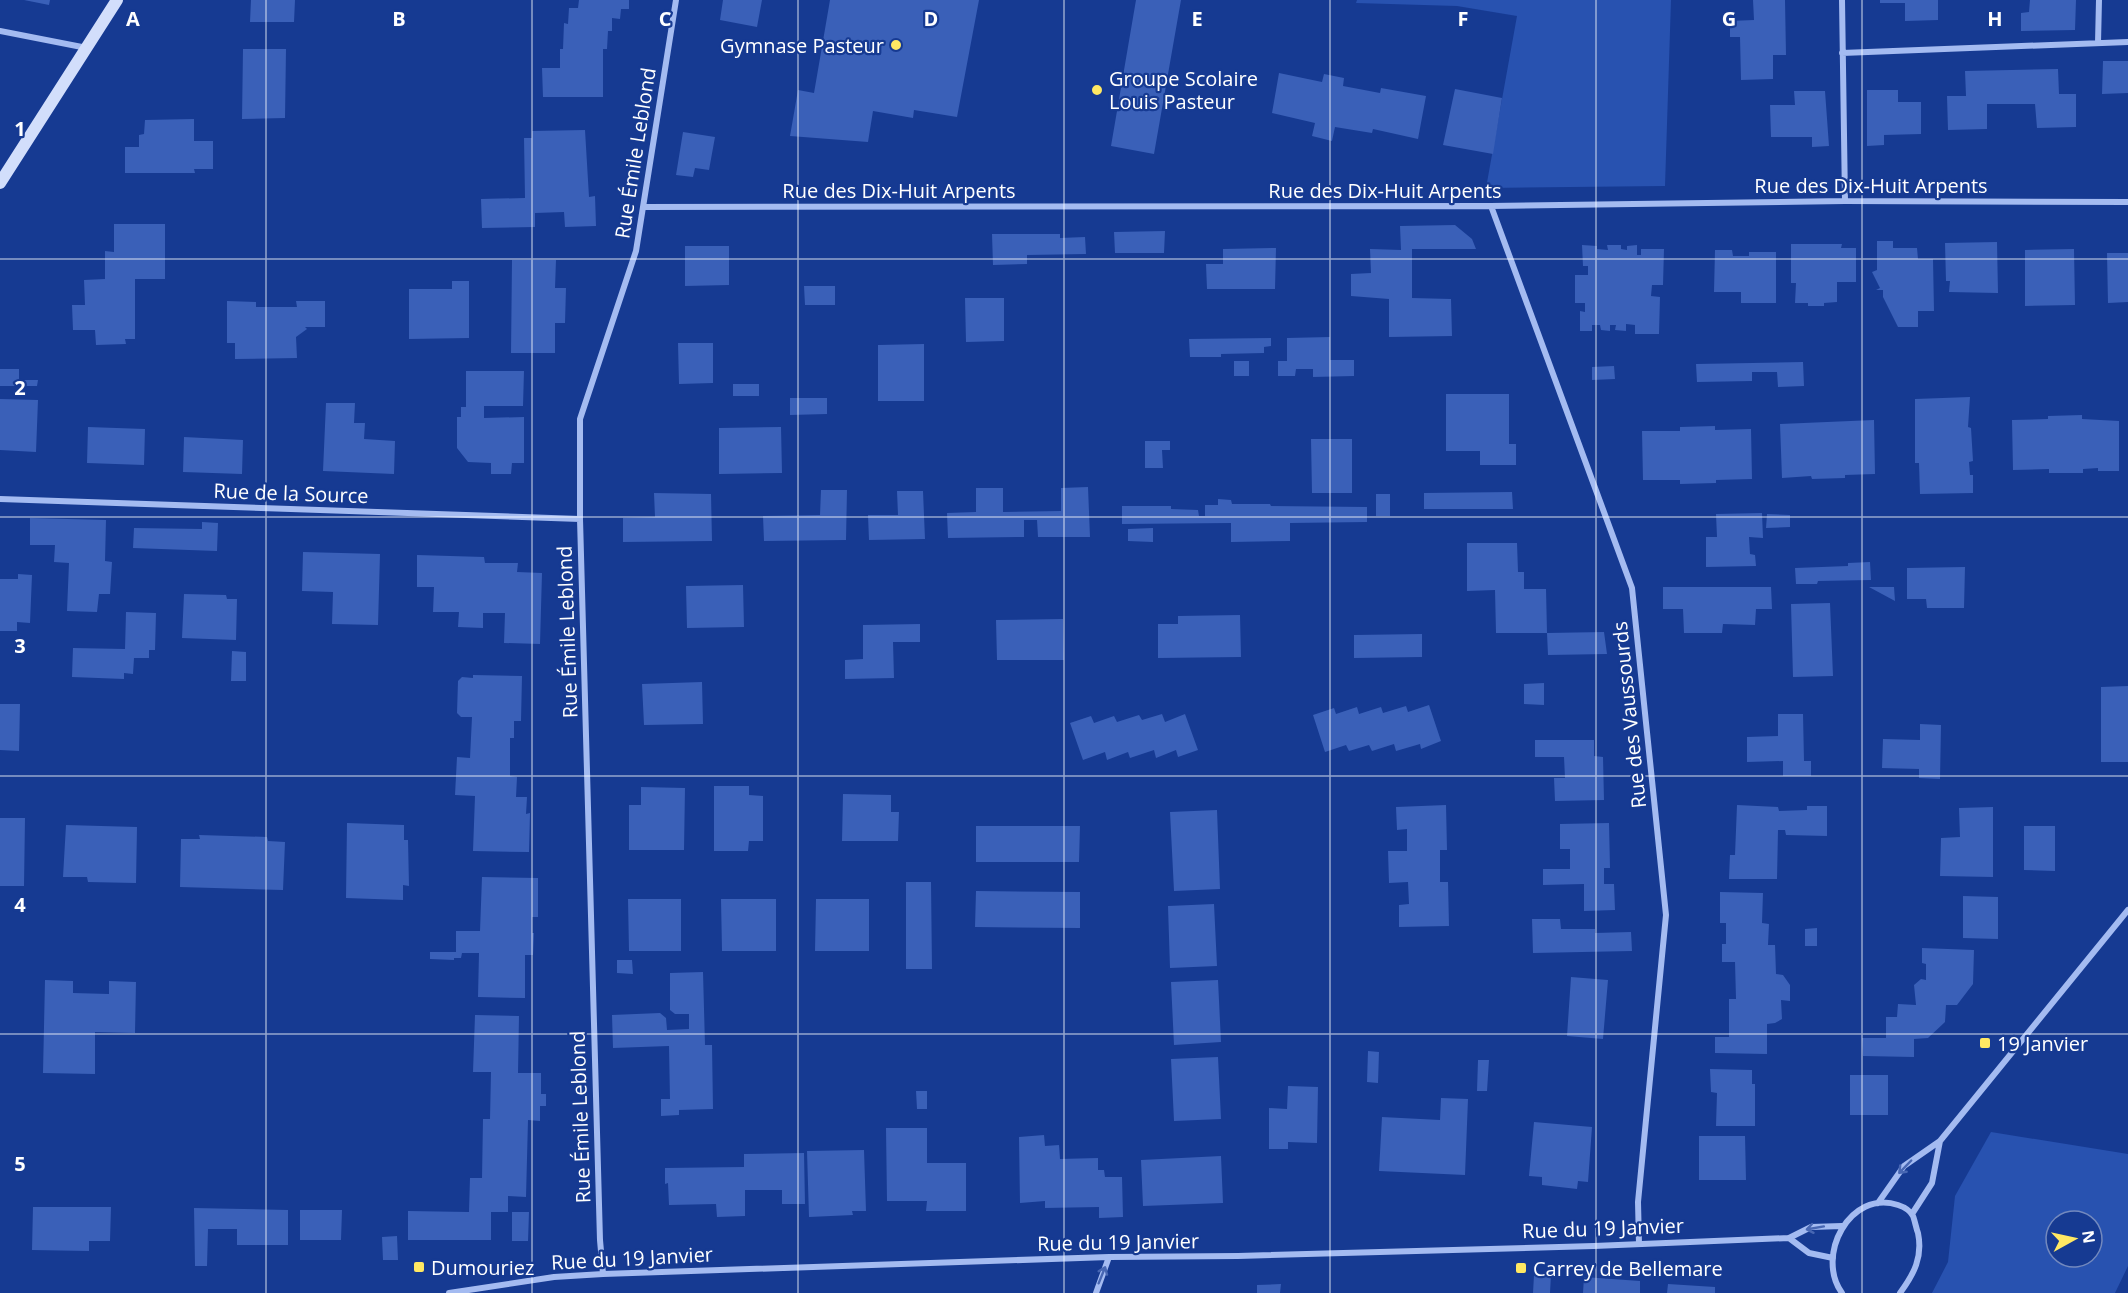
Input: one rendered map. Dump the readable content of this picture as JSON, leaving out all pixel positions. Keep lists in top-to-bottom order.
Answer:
{
  "streets": {
    "street": [
      "Rue Émile Leblond",
      "Rue des Dix-Huit Arpents",
      "Rue de la Source",
      "Rue des Vaussourds",
      "Rue du 19 Janvier"
    ]
  },
  "crossings": [
    ["Rue Émile Leblond", "Rue des Dix-Huit Arpents"],
    ["Rue Émile Leblond", "Rue de la Source"],
    ["Rue Émile Leblond", "Rue du 19 Janvier"],
    ["Rue des Dix-Huit Arpents", "Rue des Vaussourds"],
    ["Rue des Vaussourds", "Rue du 19 Janvier"]
  ],
  "places": {
    "other": ["Gymnase Pasteur", "Groupe Scolaire Louis Pasteur"],
    "transit": ["19 Janvier", "Dumouriez", "Carrey de Bellemare"]
  },
  "north": "right",
  "grid": {
    "columns": [
      "A",
      "B",
      "C",
      "D",
      "E",
      "F",
      "G",
      "H"
    ],
    "rows": [
      "1",
      "2",
      "3",
      "4",
      "5"
    ]
  }
}
